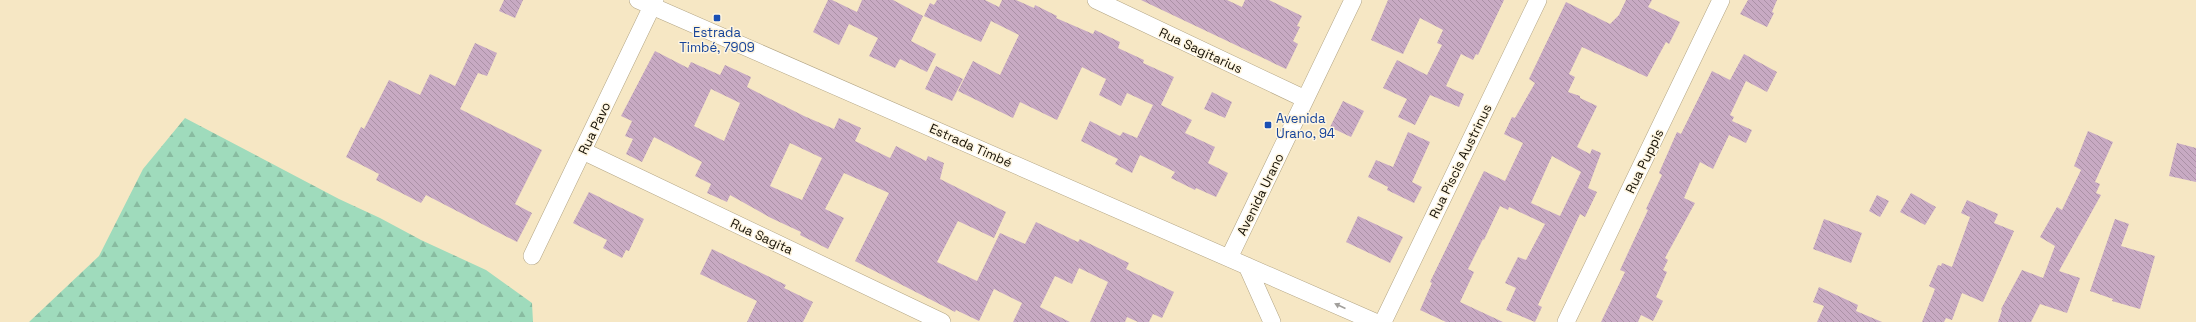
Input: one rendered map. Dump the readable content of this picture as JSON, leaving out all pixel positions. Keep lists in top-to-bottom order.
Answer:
{
  "streets": {
    "street": [
      "Rua Sagitarius",
      "Rua Pavo",
      "Estrada Timbé",
      "Rua Piscis Austrinus",
      "Rua Puppis",
      "Avenida Urano",
      "Rua Sagita"
    ]
  },
  "crossings": [
    ["Rua Sagitarius", "Avenida Urano"],
    ["Rua Pavo", "Estrada Timbé"],
    ["Rua Pavo", "Rua Sagita"],
    ["Estrada Timbé", "Avenida Urano"]
  ],
  "places": {
    "transit": ["Estrada Timbé, 7909", "Avenida Urano, 94"]
  }
}
